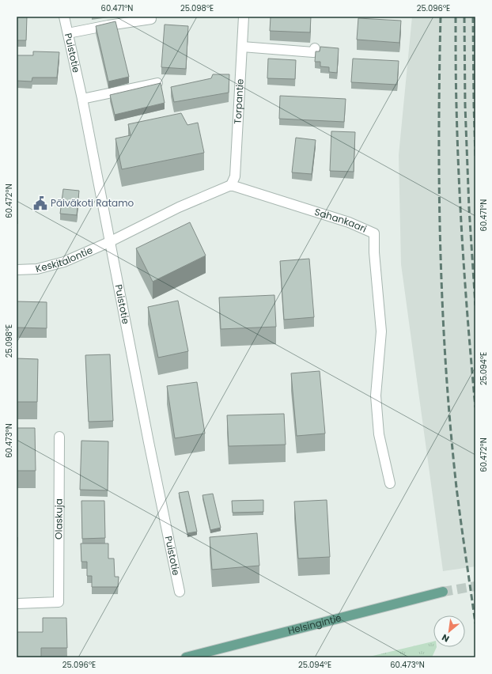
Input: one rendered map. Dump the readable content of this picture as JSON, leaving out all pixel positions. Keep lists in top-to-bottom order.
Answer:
{
  "streets": {
    "main road": ["Helsingintie"],
    "street": [
      "Puistotie",
      "Torpantie",
      "Sahankaari",
      "Keskitalontie",
      "Olaskuja"
    ]
  },
  "crossings": [
    ["Puistotie", "Keskitalontie"],
    ["Torpantie", "Sahankaari"]
  ],
  "places": {
    "public building": ["Päiväkoti Ratamo"]
  },
  "north": "bottom left",
  "coordinates": [
    "60.471°N",
    "25.098°E",
    "25.096°E",
    "60.472°N",
    "25.094°E",
    "60.473°N"
  ]
}
